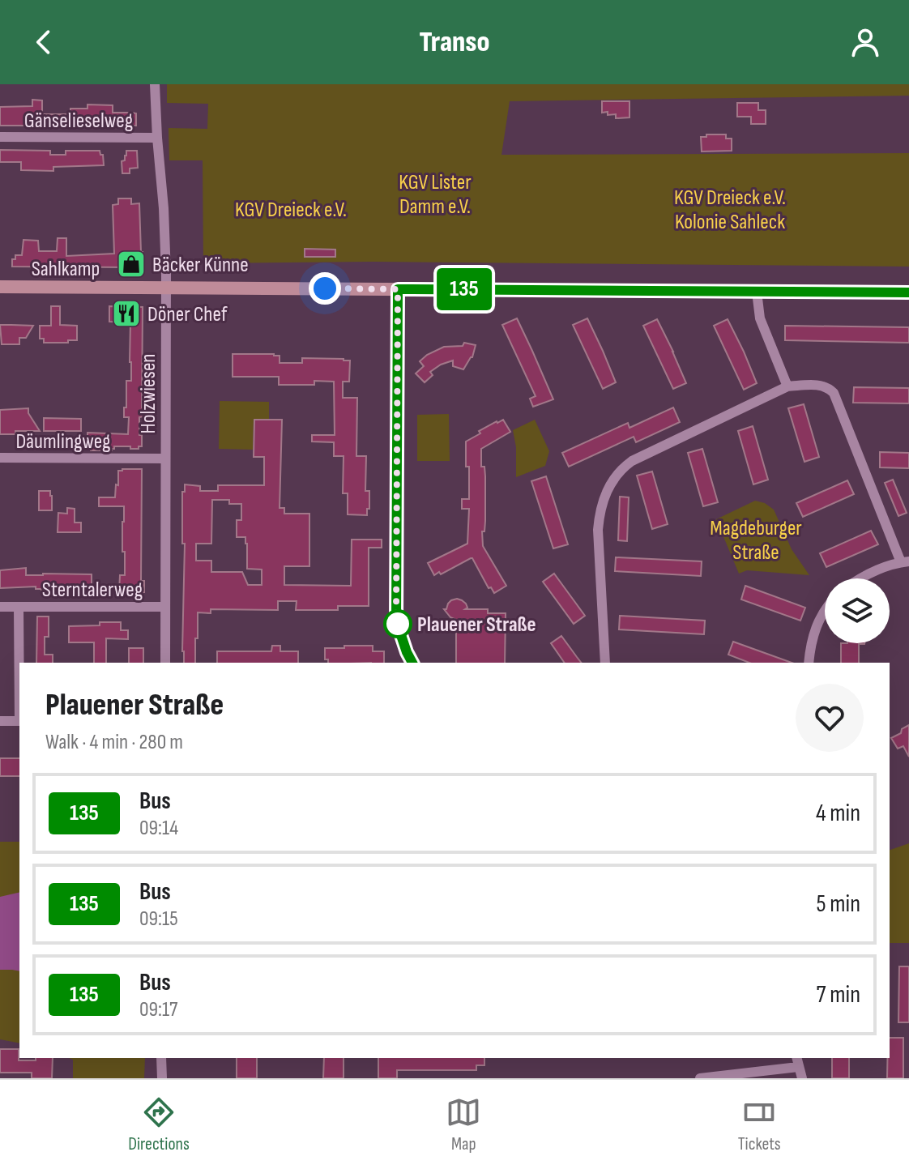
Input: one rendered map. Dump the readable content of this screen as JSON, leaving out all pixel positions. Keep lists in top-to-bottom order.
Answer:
{
  "streets": {
    "street": [
      "Gänselieselweg",
      "Sahlkamp",
      "Holzwiesen",
      "Däumlingweg",
      "Sterntalerweg"
    ]
  },
  "crossings": [
    ["Gänselieselweg", "Holzwiesen"],
    ["Sahlkamp", "Holzwiesen"],
    ["Holzwiesen", "Däumlingweg"],
    ["Holzwiesen", "Sterntalerweg"]
  ],
  "parks": [
    "KGV Lister Damm e.V.",
    "KGV Dreieck e.V. Kolonie Sahleck",
    "KGV Dreieck e.V.",
    "Magdeburger Straße"
  ],
  "places": {
    "shop": ["Bäcker Künne"],
    "restaurant": ["Döner Chef"],
    "other": ["Plauener Straße"]
  },
  "lines": ["bus line 135"],
  "page": {
    "header": "Transo",
    "on_map": "135",
    "heading": ["Plauener Straße", "Walk · 4 min · 280 m"],
    "list": [
      {
        "mark": "135",
        "name": "Bus",
        "note": "09:14",
        "value": "4 min"
      },
      {
        "mark": "135",
        "name": "Bus",
        "note": "09:15",
        "value": "5 min"
      },
      {
        "mark": "135",
        "name": "Bus",
        "note": "09:17",
        "value": "7 min"
      }
    ],
    "tabs": ["Directions", "Map", "Tickets"]
  }
}
